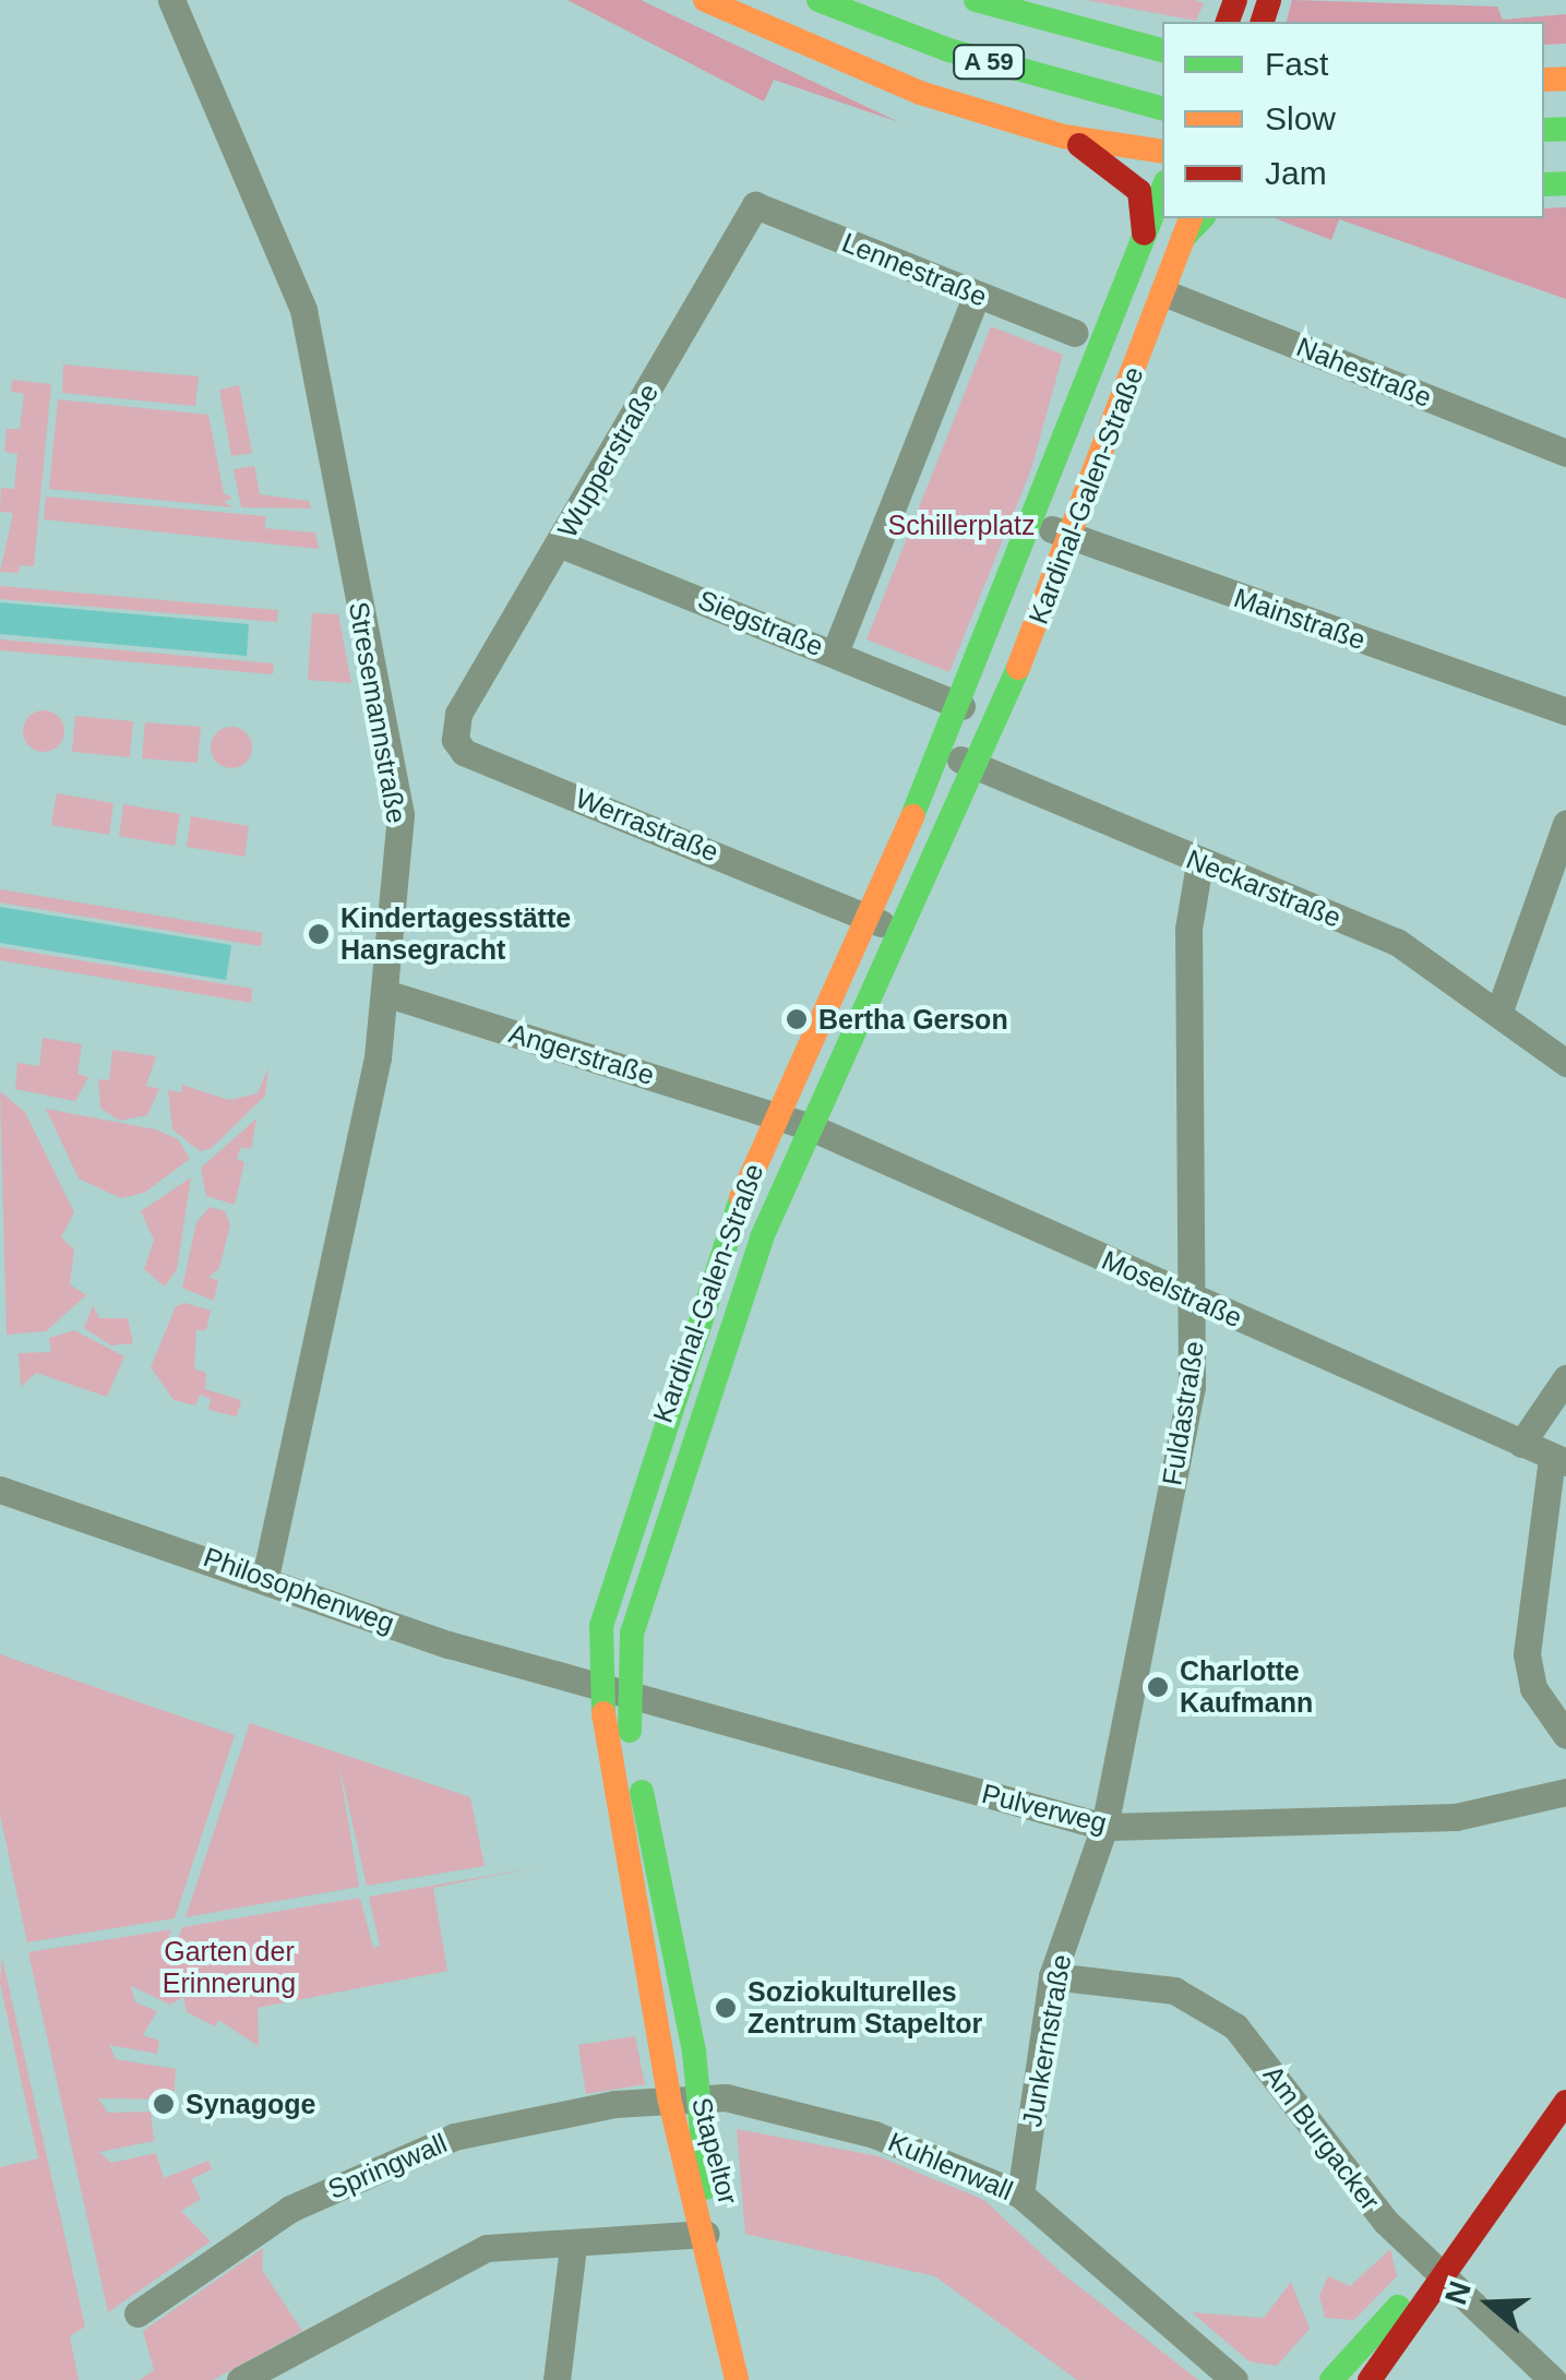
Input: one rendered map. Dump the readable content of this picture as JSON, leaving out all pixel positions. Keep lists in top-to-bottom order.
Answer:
{
  "streets": {
    "main road": ["A 59", "Kardinal-Galen-Straße", "Stapeltor"],
    "street": [
      "Lennestraße",
      "Nahestraße",
      "Wupperstraße",
      "Mainstraße",
      "Siegstraße",
      "Stresemannstraße",
      "Werrastraße",
      "Neckarstraße",
      "Angerstraße",
      "Moselstraße",
      "Fuldastraße",
      "Philosophenweg",
      "Pulverweg",
      "Junkernstraße",
      "Am Burgacker",
      "Springwall",
      "Kuhlenwall"
    ]
  },
  "crossings": [
    ["Lennestraße", "Wupperstraße"],
    ["Nahestraße", "Kardinal-Galen-Straße"],
    ["Wupperstraße", "Siegstraße"],
    ["Wupperstraße", "Werrastraße"],
    ["Kardinal-Galen-Straße", "Mainstraße"],
    ["Kardinal-Galen-Straße", "Siegstraße"],
    ["Kardinal-Galen-Straße", "Werrastraße"],
    ["Kardinal-Galen-Straße", "Neckarstraße"],
    ["Kardinal-Galen-Straße", "Angerstraße"],
    ["Kardinal-Galen-Straße", "Moselstraße"],
    ["Kardinal-Galen-Straße", "Philosophenweg"],
    ["Kardinal-Galen-Straße", "Pulverweg"],
    ["Kardinal-Galen-Straße", "Stapeltor"],
    ["Stresemannstraße", "Angerstraße"],
    ["Stresemannstraße", "Philosophenweg"],
    ["Neckarstraße", "Fuldastraße"],
    ["Angerstraße", "Moselstraße"],
    ["Moselstraße", "Fuldastraße"],
    ["Fuldastraße", "Pulverweg"],
    ["Fuldastraße", "Junkernstraße"],
    ["Philosophenweg", "Pulverweg"],
    ["Philosophenweg", "Stapeltor"],
    ["Pulverweg", "Junkernstraße"],
    ["Pulverweg", "Stapeltor"],
    ["Junkernstraße", "Am Burgacker"],
    ["Junkernstraße", "Kuhlenwall"],
    ["Stapeltor", "Springwall"],
    ["Stapeltor", "Kuhlenwall"],
    ["Springwall", "Kuhlenwall"]
  ],
  "parks": ["Schillerplatz", "Garten der Erinnerung"],
  "places": [
    "Kindertagesstätte Hansegracht",
    "Bertha Gerson",
    "Charlotte Kaufmann",
    "Soziokulturelles Zentrum Stapeltor",
    "Synagoge"
  ],
  "legend": ["Fast", "Slow", "Jam"],
  "north": "left"
}
